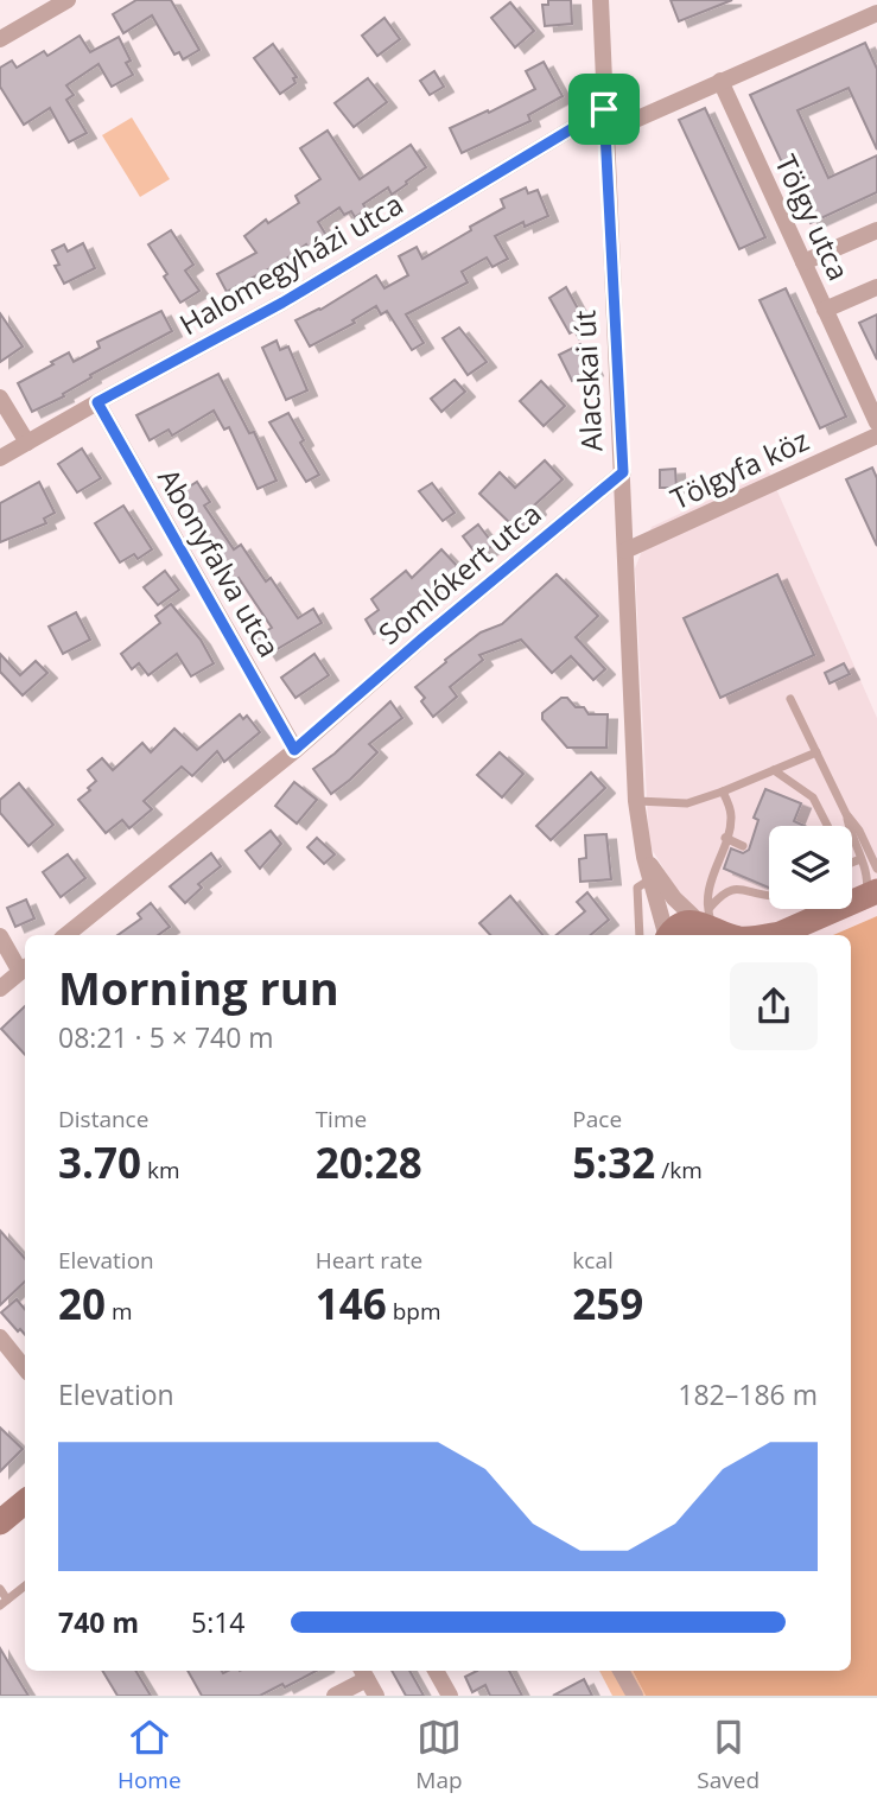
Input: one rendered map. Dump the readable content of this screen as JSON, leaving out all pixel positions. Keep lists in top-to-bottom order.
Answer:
{
  "streets": {
    "street": [
      "Tölgy utca",
      "Halomegyházi utca",
      "Alacskai út",
      "Tölgyfa köz",
      "Abonyfalva utca",
      "Somlókert utca"
    ]
  },
  "crossings": [
    ["Halomegyházi utca", "Alacskai út"],
    ["Halomegyházi utca", "Abonyfalva utca"],
    ["Alacskai út", "Tölgyfa köz"],
    ["Alacskai út", "Somlókert utca"],
    ["Abonyfalva utca", "Somlókert utca"]
  ],
  "page": {
    "heading": ["Morning run", "08:21 · 5 × 740 m"],
    "stats": [
      ["Distance", "3.70 km"],
      ["Time", "20:28"],
      ["Pace", "5:32 /km"],
      ["Elevation", "20 m"],
      ["Heart rate", "146 bpm"],
      ["kcal", "259"]
    ],
    "chart": ["Elevation", "182–186 m"],
    "list": [
      {
        "name": "740 m",
        "note": "5:14"
      }
    ],
    "tabs": ["Home", "Map", "Saved"]
  }
}
